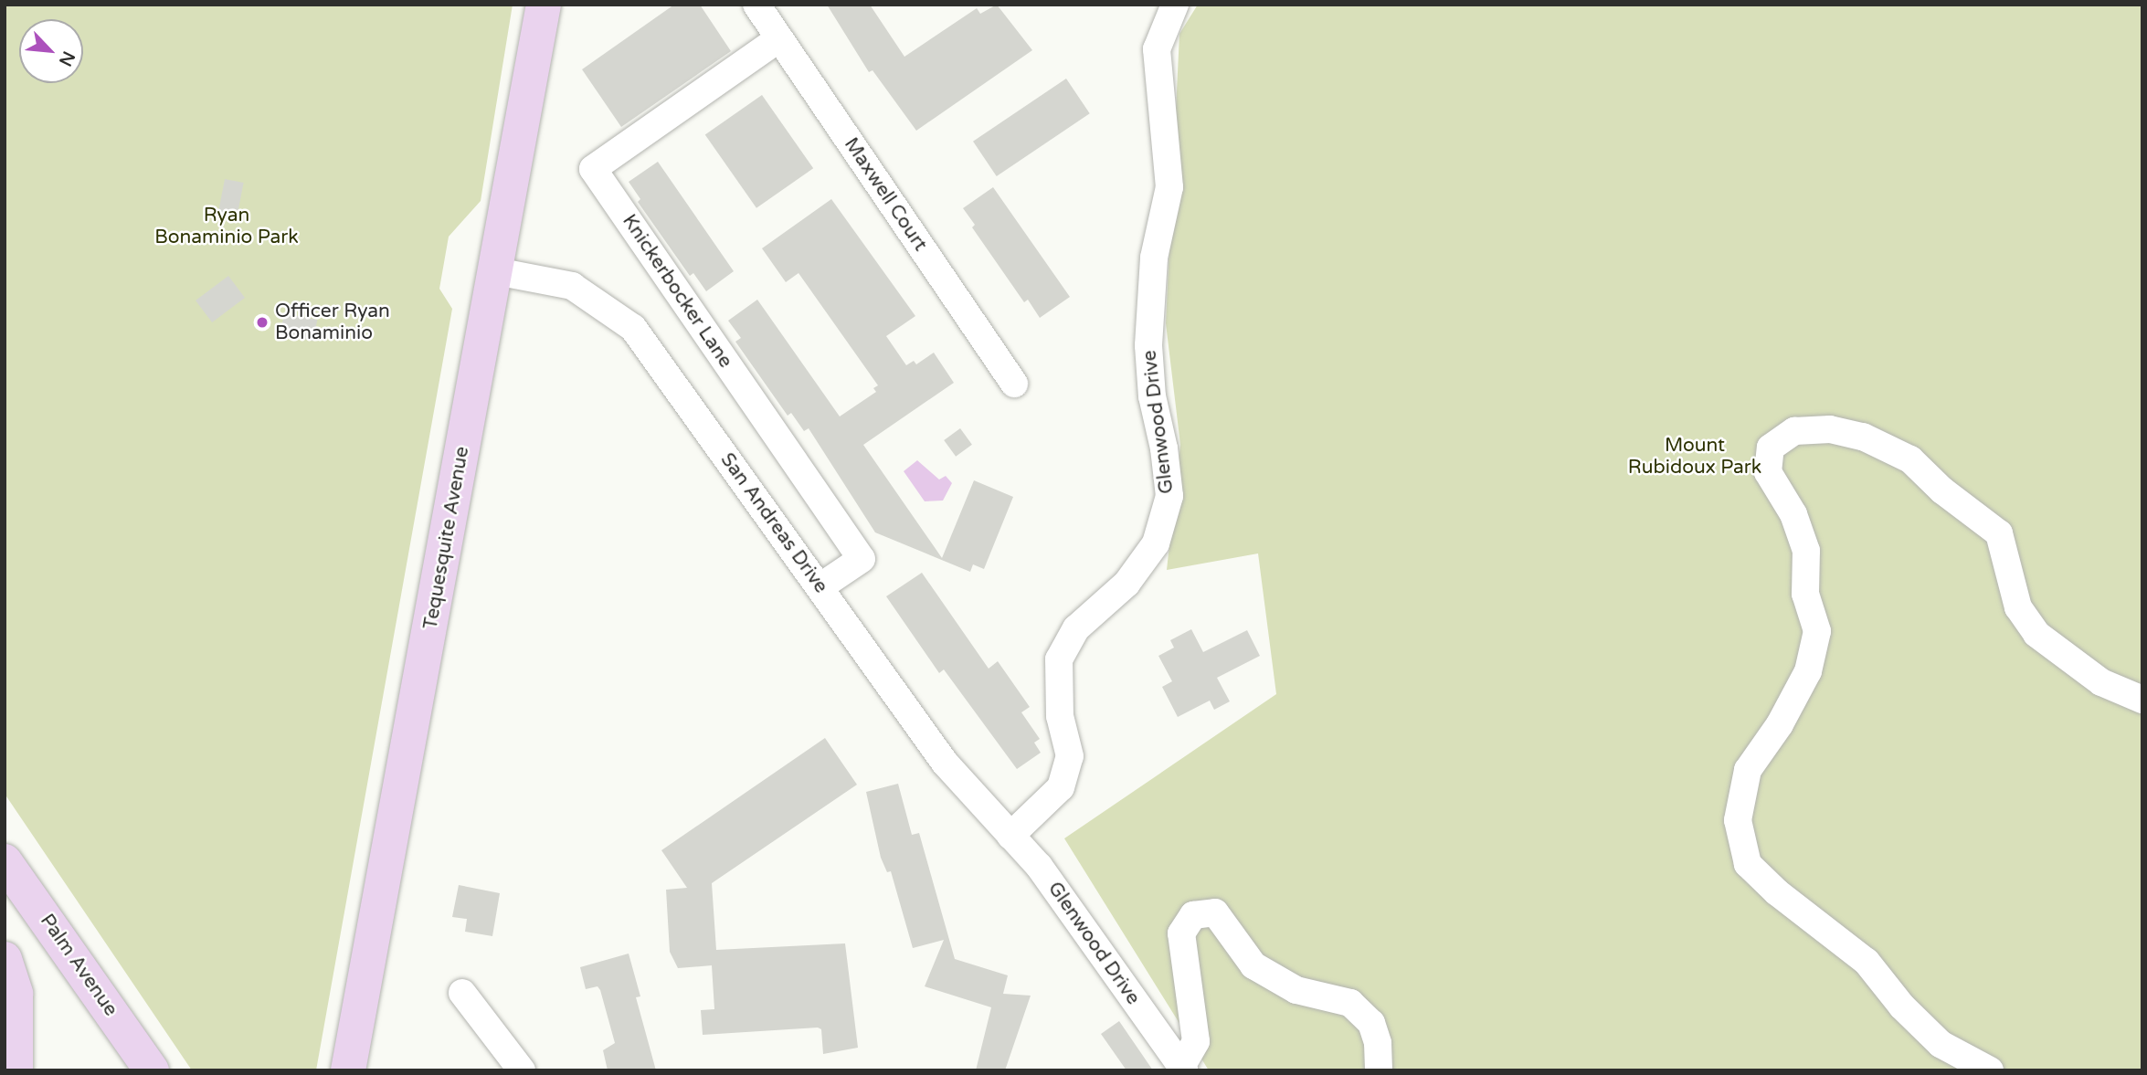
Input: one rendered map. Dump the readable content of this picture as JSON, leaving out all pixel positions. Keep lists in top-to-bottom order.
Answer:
{
  "streets": {
    "street": [
      "Maxwell Court",
      "Knickerbocker Lane",
      "Glenwood Drive",
      "San Andreas Drive",
      "Tequesquite Avenue",
      "Palm Avenue"
    ]
  },
  "crossings": [
    ["Maxwell Court", "Knickerbocker Lane"],
    ["Knickerbocker Lane", "San Andreas Drive"],
    ["Glenwood Drive", "San Andreas Drive"],
    ["San Andreas Drive", "Tequesquite Avenue"]
  ],
  "parks": ["Ryan Bonaminio Park", "Mount Rubidoux Park"],
  "places": ["Officer Ryan Bonaminio"],
  "north": "bottom right"
}
